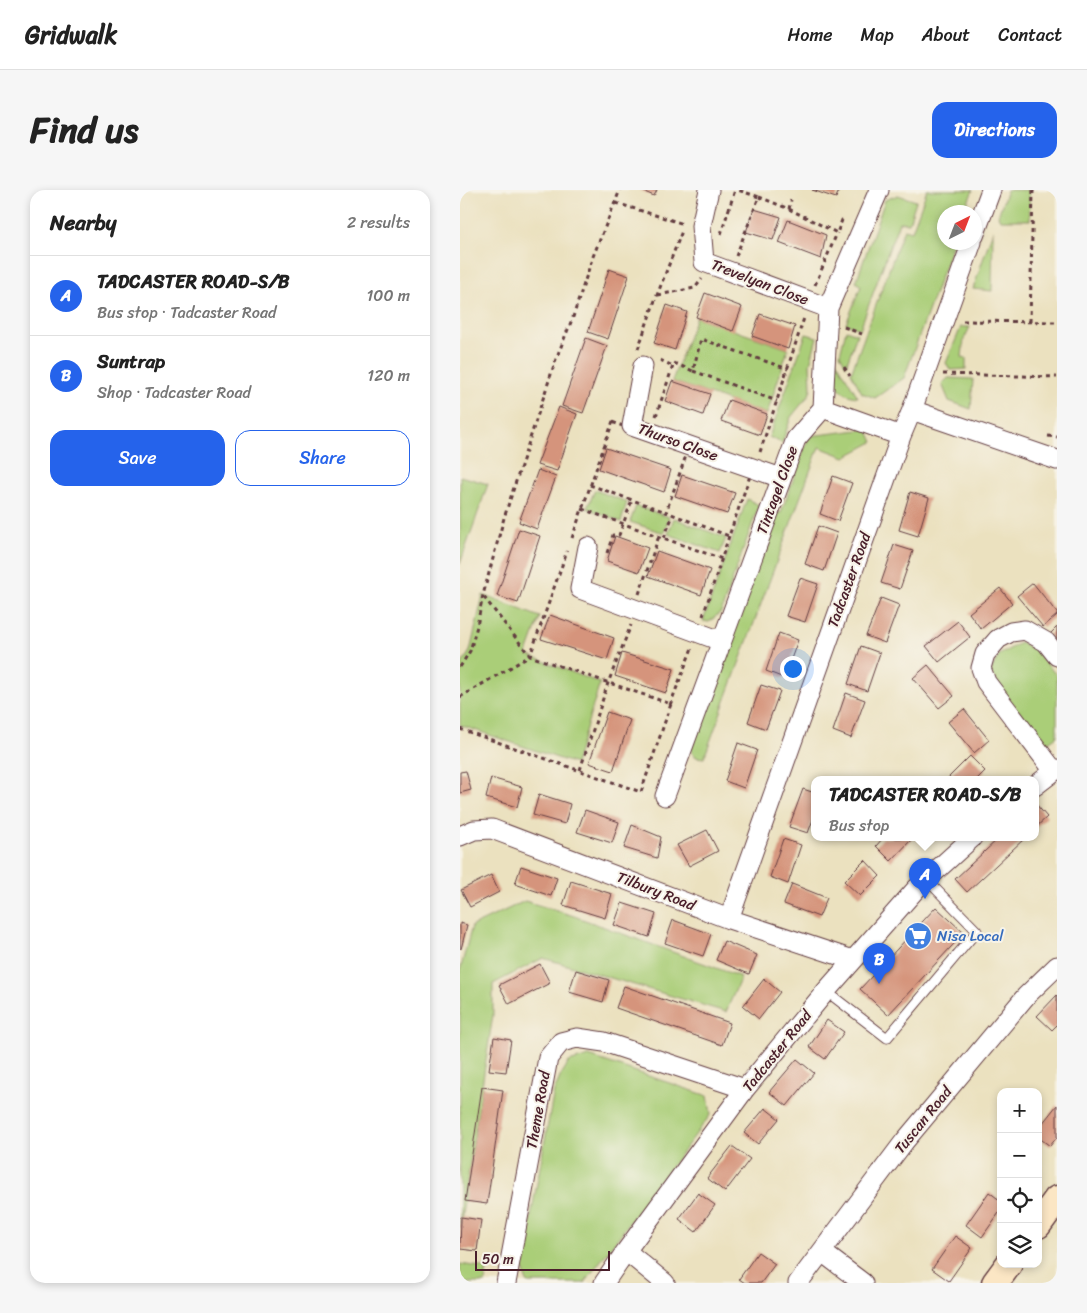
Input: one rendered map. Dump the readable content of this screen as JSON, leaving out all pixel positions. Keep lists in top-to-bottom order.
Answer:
{
  "streets": {
    "street": [
      "Trevelyan Close",
      "Thurso Close",
      "Tintagel Close",
      "Tadcaster Road",
      "Tilbury Road",
      "Theme Road",
      "Tuscan Road"
    ]
  },
  "crossings": [
    ["Thurso Close", "Tintagel Close"],
    ["Tadcaster Road", "Tilbury Road"],
    ["Tadcaster Road", "Theme Road"]
  ],
  "places": {
    "supermarket": ["Nisa Local"]
  },
  "scale_bar": "50 m",
  "north": "top right",
  "page": {
    "header": "Gridwalk",
    "nav": [
      "Home",
      "Map",
      "About",
      "Contact"
    ],
    "title": "Find us",
    "buttons": [
      "Directions",
      ["Save", "Share"]
    ],
    "heading": ["Nearby", "2 results"],
    "list": [
      {
        "mark": "A",
        "name": "TADCASTER ROAD-S/B",
        "note": "Bus stop · Tadcaster Road",
        "value": "100 m"
      },
      {
        "mark": "B",
        "name": "Suntrap",
        "note": "Shop · Tadcaster Road",
        "value": "120 m"
      }
    ],
    "popup": ["TADCASTER ROAD-S/B", "Bus stop"],
    "pins": ["A", "B"],
    "map_buttons": ["+", "−"],
    "scale": "50 m"
  }
}
